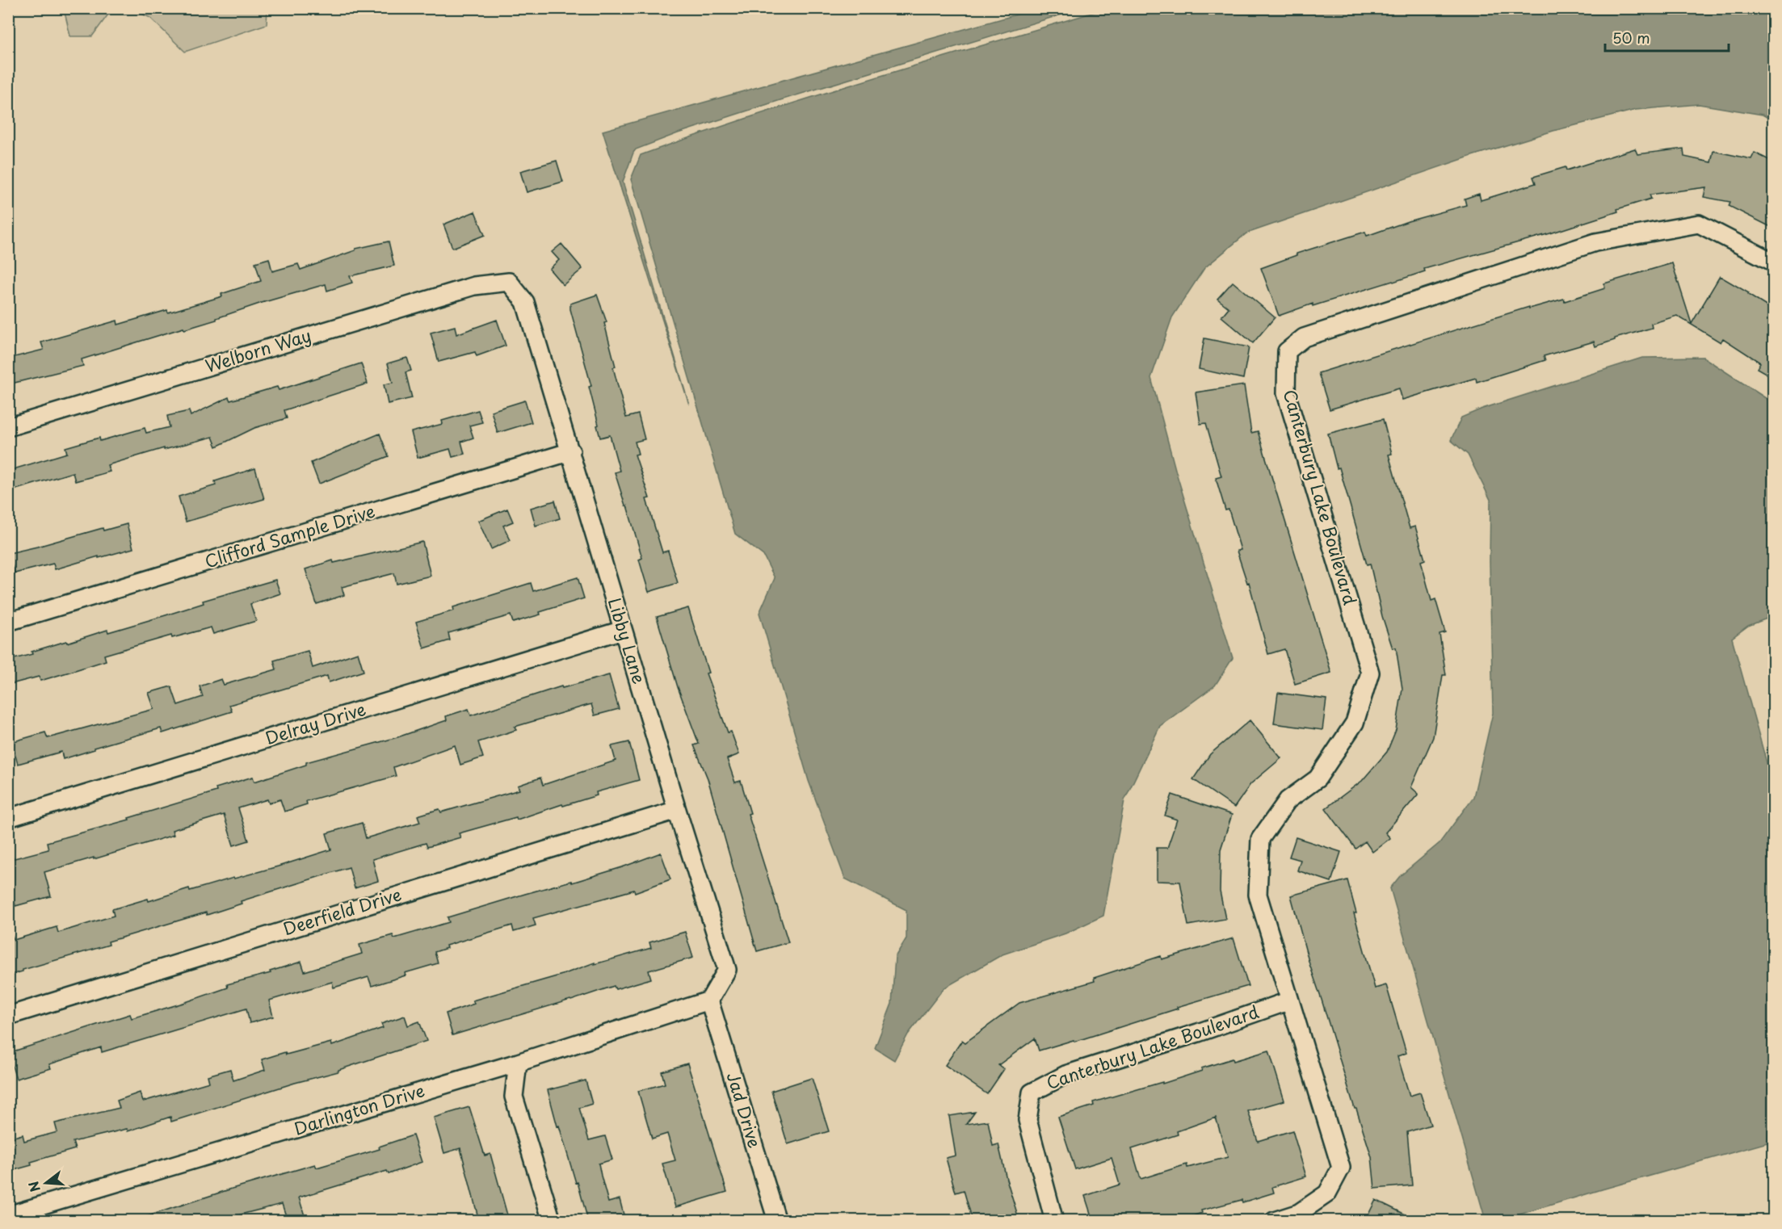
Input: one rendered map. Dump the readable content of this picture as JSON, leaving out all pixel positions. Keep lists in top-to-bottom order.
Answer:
{
  "streets": {
    "street": [
      "Welborn Way",
      "Canterbury Lake Boulevard",
      "Clifford Sample Drive",
      "Libby Lane",
      "Delray Drive",
      "Deerfield Drive",
      "Darlington Drive",
      "Jad Drive"
    ]
  },
  "crossings": [
    ["Welborn Way", "Libby Lane"],
    ["Clifford Sample Drive", "Libby Lane"],
    ["Libby Lane", "Delray Drive"],
    ["Libby Lane", "Deerfield Drive"],
    ["Libby Lane", "Darlington Drive"],
    ["Libby Lane", "Jad Drive"],
    ["Darlington Drive", "Jad Drive"]
  ],
  "scale_bar": "50 m",
  "north": "left"
}
